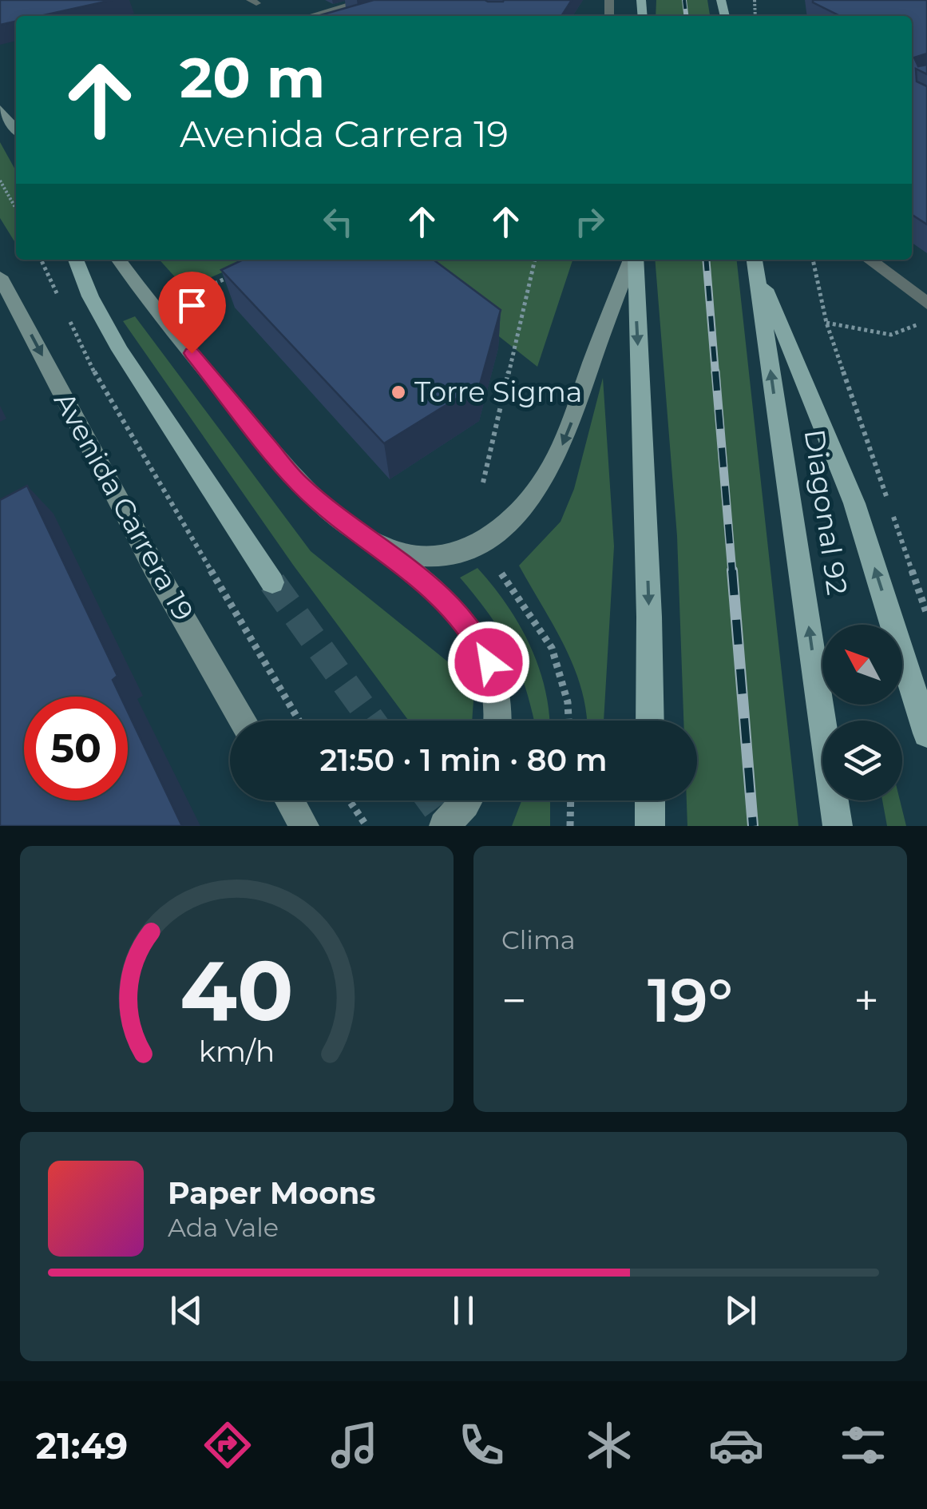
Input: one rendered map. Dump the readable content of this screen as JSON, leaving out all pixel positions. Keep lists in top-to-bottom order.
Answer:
{
  "streets": {
    "main road": ["Avenida Carrera 19", "Diagonal 92"]
  },
  "places": ["Torre Sigma"],
  "north": "top left",
  "page": {
    "turn": ["20 m", "Avenida Carrera 19"],
    "limit": "50",
    "trip": "21:50 · 1 min · 80 m",
    "tile": "Clima",
    "heat": ["−", "19°", "+"],
    "song": ["Paper Moons", "Ada Vale"],
    "tabs": "21:49",
    "gauge": ["40", "km/h"]
  }
}
